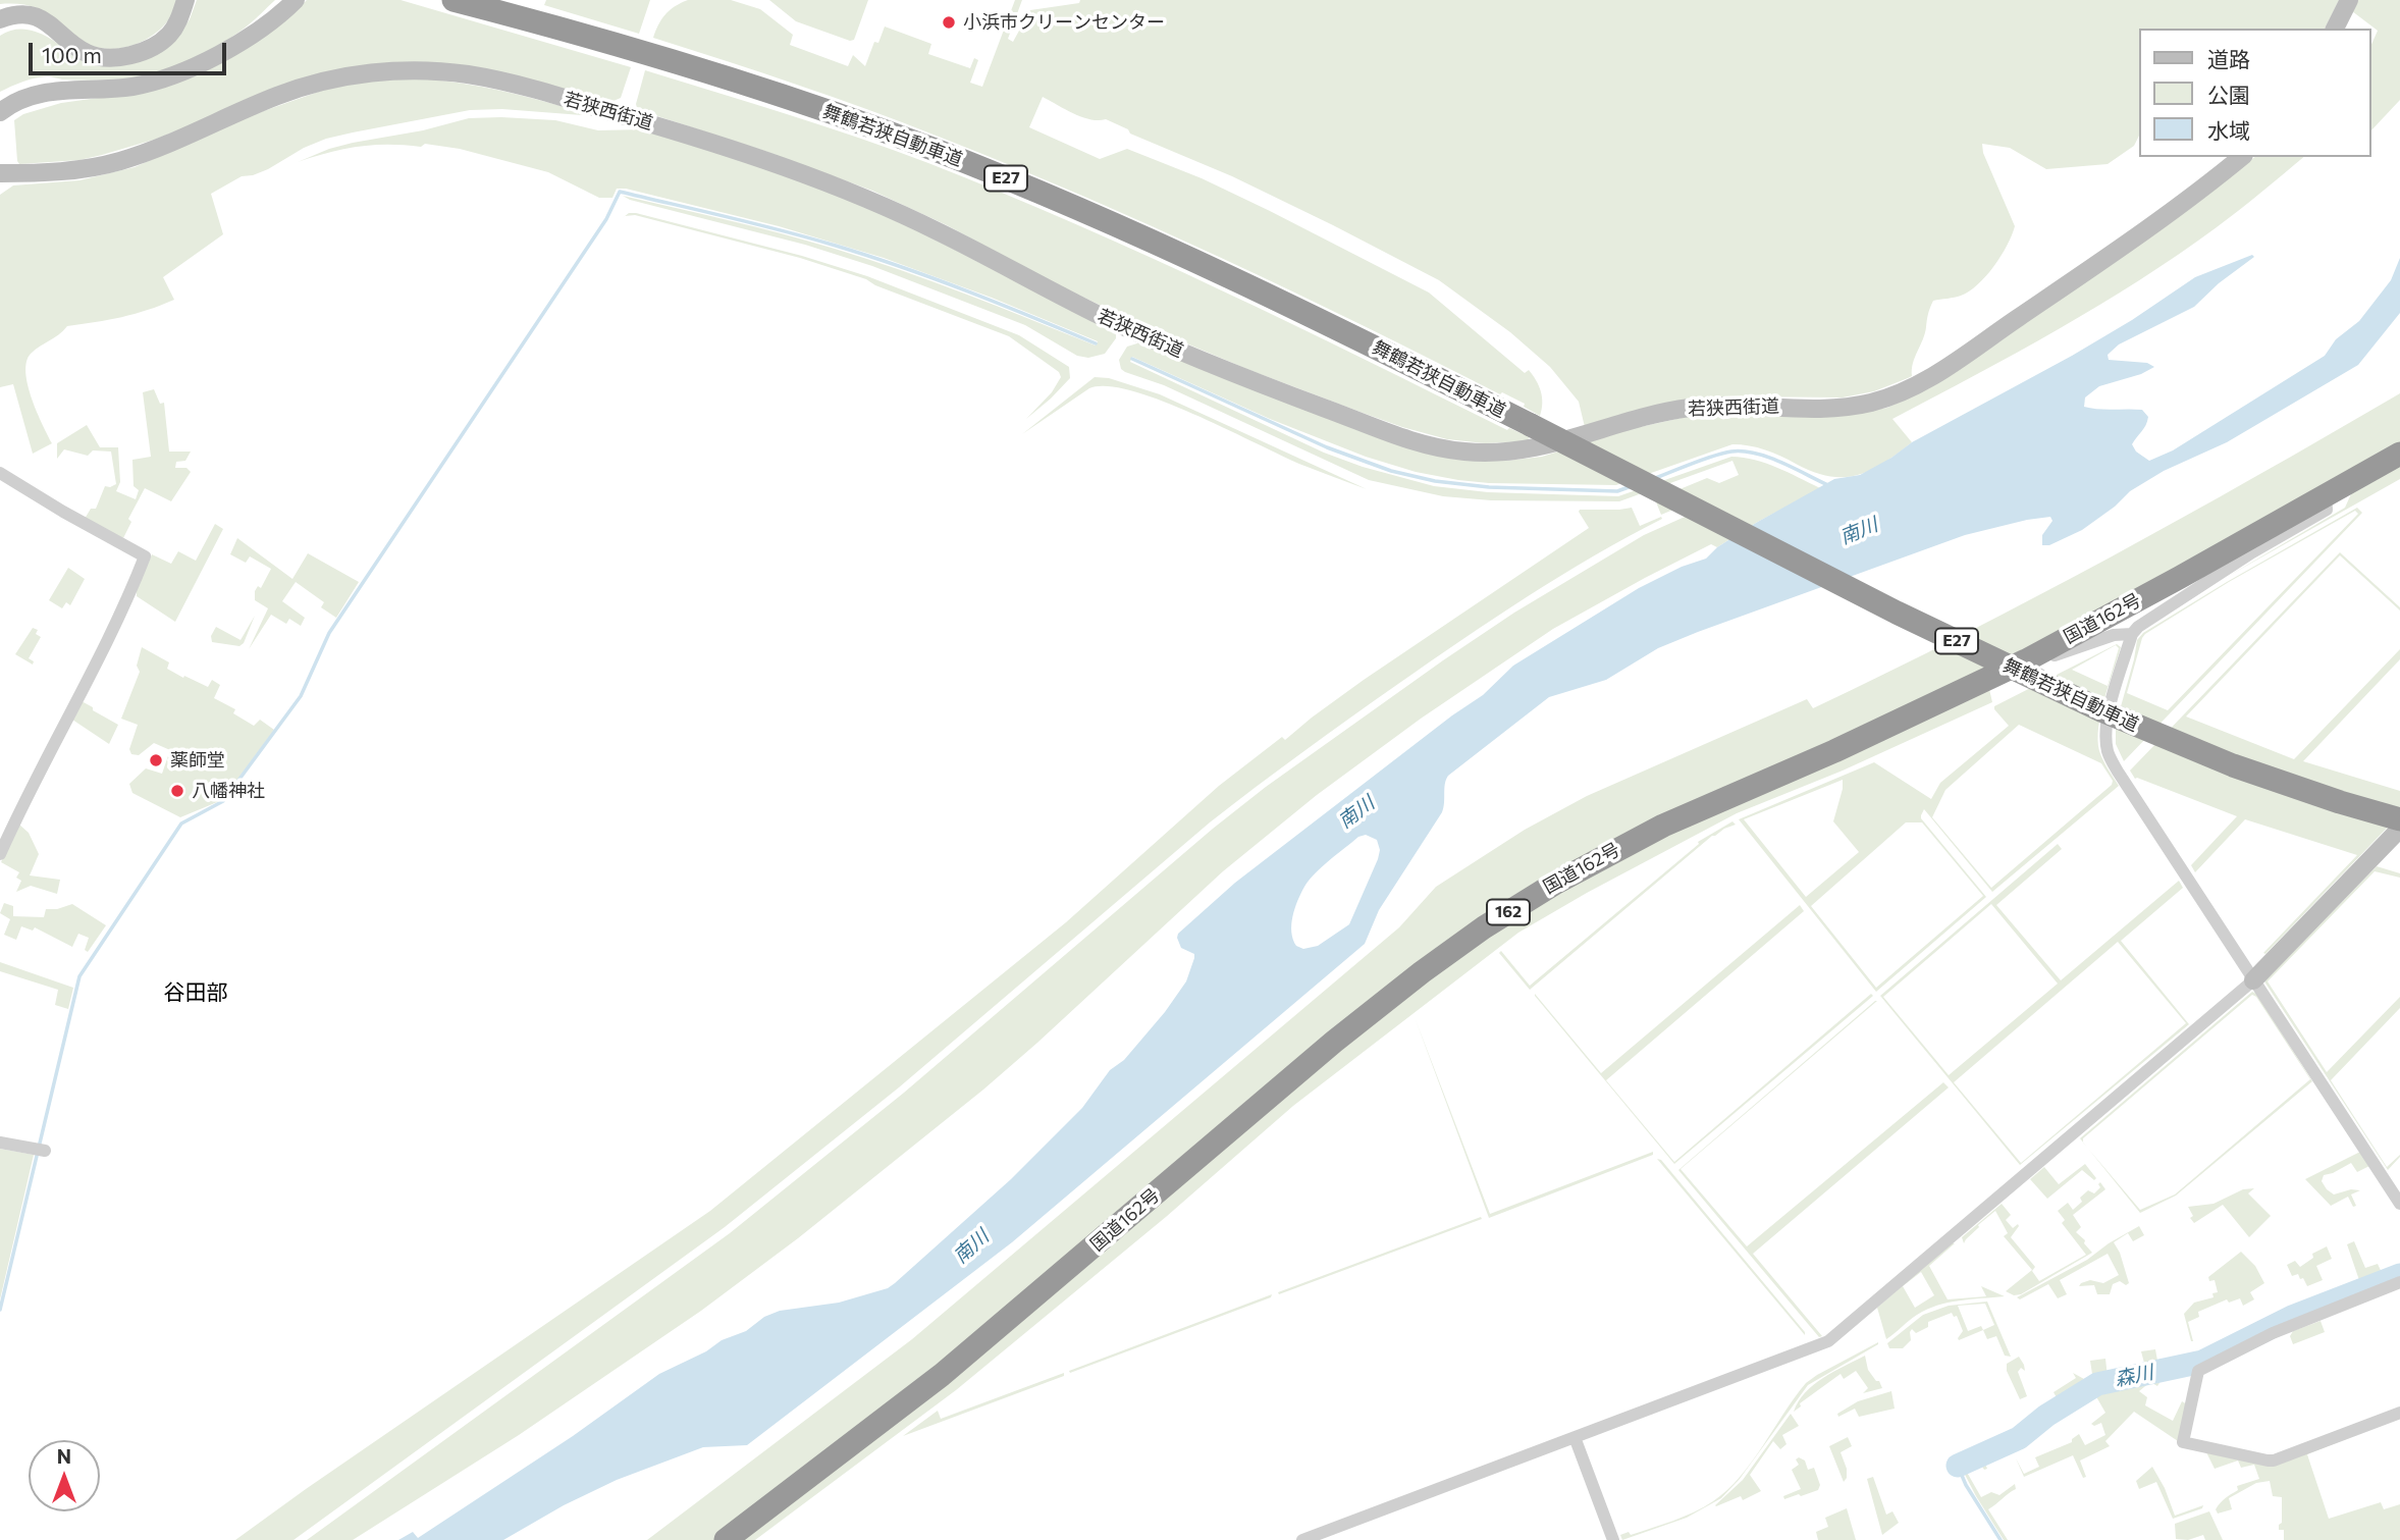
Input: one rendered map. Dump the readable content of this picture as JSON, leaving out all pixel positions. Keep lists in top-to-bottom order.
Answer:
{
  "streets": {
    "highway": [
      "舞鶴若狭自動車道",
      "E27",
      "国道162号",
      "162"
    ],
    "street": ["若狭西街道"]
  },
  "districts": ["谷田部"],
  "water": ["南川", "森川"],
  "places": ["小浜市クリーンセンター", "薬師堂", "八幡神社"],
  "legend": ["道路", "公園", "水域"],
  "scale_bar": "100 m",
  "north": "top"
}
